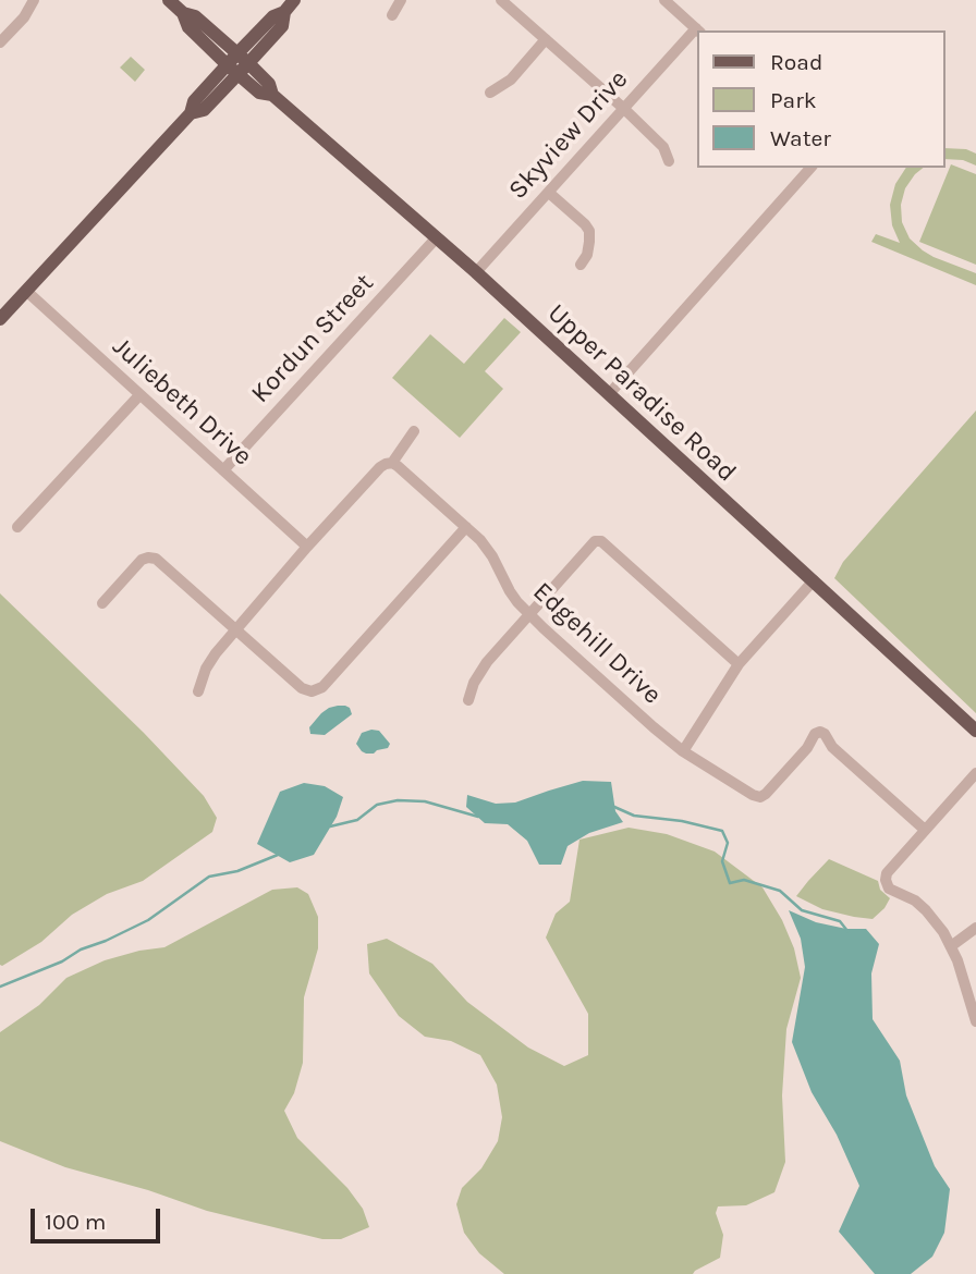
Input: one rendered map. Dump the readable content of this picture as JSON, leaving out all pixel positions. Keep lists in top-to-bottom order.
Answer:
{
  "streets": {
    "main road": ["Upper Paradise Road"],
    "street": [
      "Skyview Drive",
      "Kordun Street",
      "Juliebeth Drive",
      "Edgehill Drive"
    ]
  },
  "crossings": [
    ["Skyview Drive", "Upper Paradise Road"],
    ["Kordun Street", "Upper Paradise Road"],
    ["Kordun Street", "Juliebeth Drive"]
  ],
  "legend": ["Road", "Park", "Water"],
  "scale_bar": "100 m"
}
